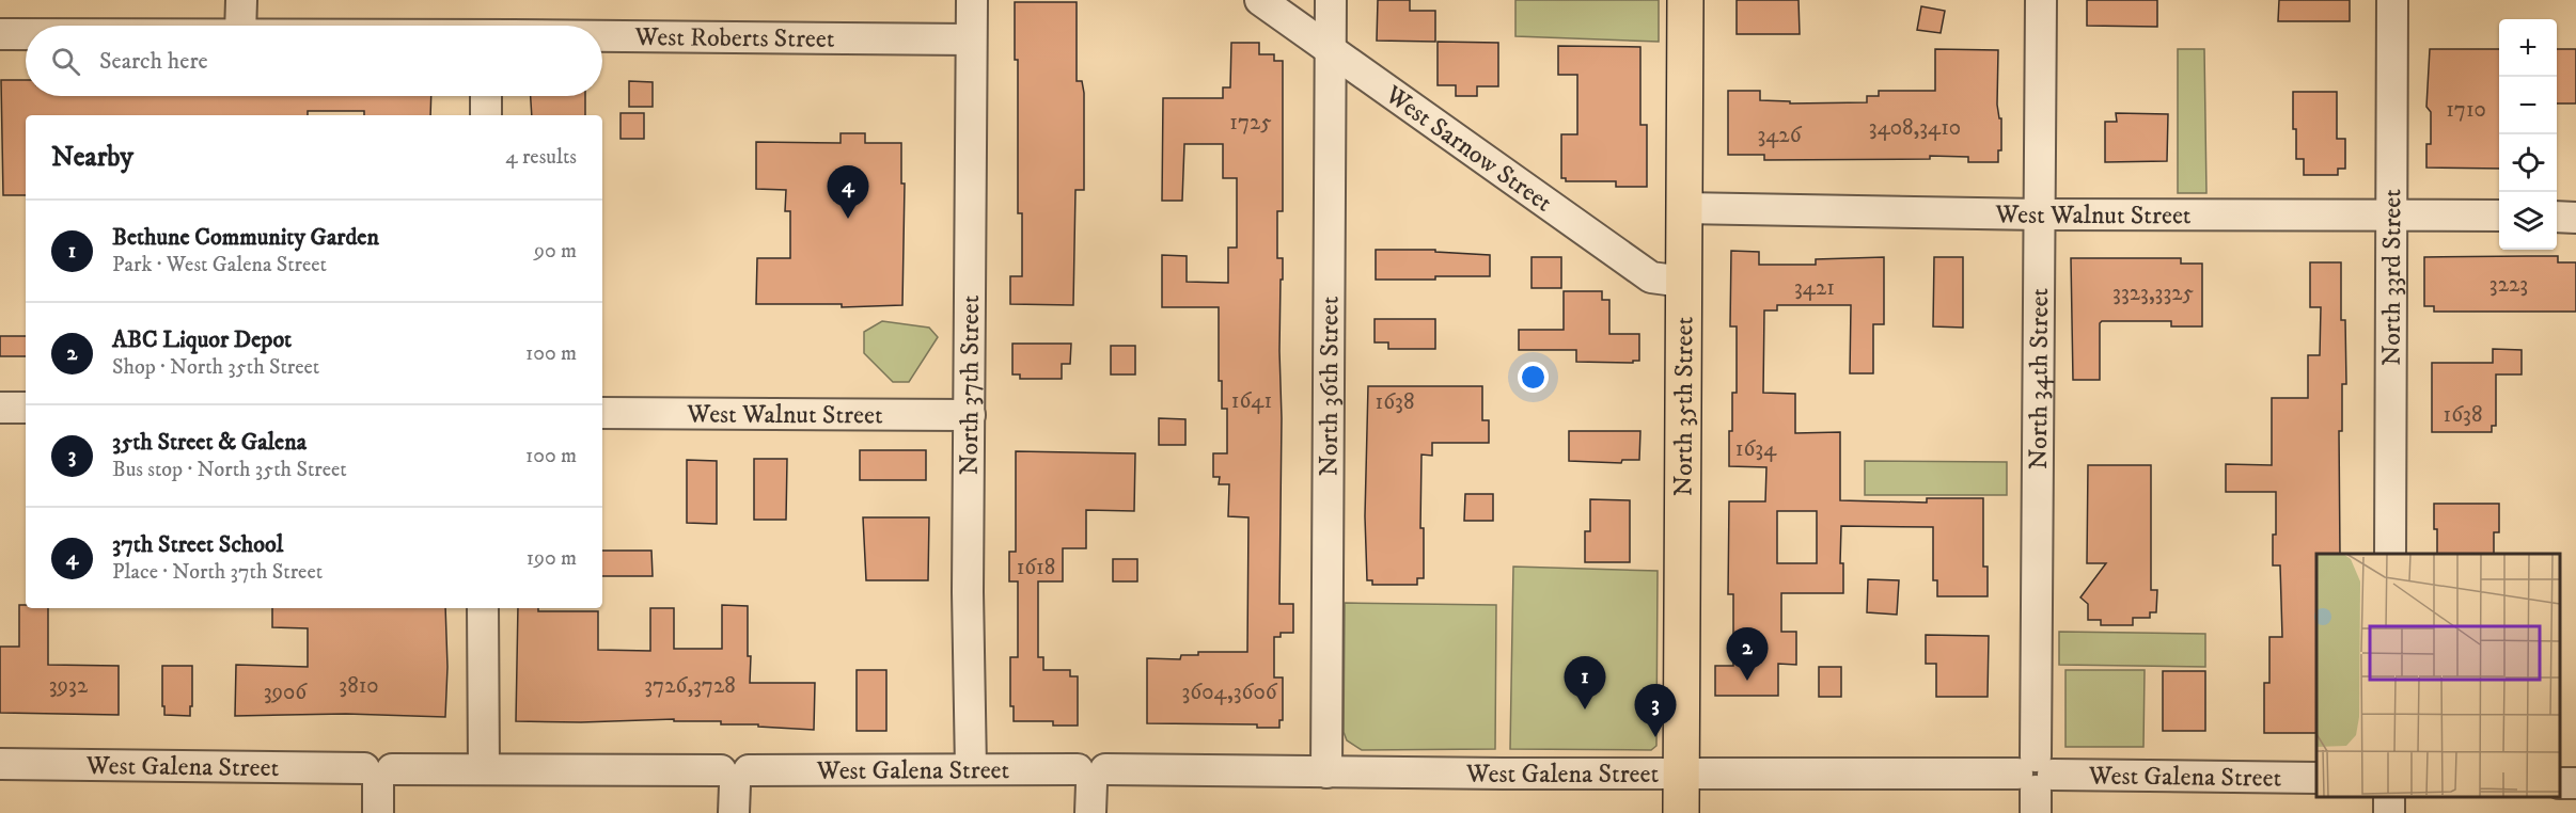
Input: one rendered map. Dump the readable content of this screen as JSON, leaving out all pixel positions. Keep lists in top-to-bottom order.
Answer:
{
  "streets": {
    "main road": ["North 35th Street"],
    "street": [
      "West Roberts Street",
      "West Sarnow Street",
      "West Walnut Street",
      "North 33rd Street",
      "North 34th Street",
      "North 37th Street",
      "North 36th Street",
      "West Galena Street"
    ]
  },
  "crossings": [
    ["West Roberts Street", "North 37th Street"],
    ["West Sarnow Street", "North 36th Street"],
    ["West Sarnow Street", "North 35th Street"],
    ["West Walnut Street", "North 33rd Street"],
    ["West Walnut Street", "North 34th Street"],
    ["West Walnut Street", "North 37th Street"],
    ["West Walnut Street", "North 35th Street"],
    ["North 34th Street", "West Galena Street"],
    ["North 37th Street", "West Galena Street"],
    ["North 36th Street", "West Galena Street"],
    ["North 35th Street", "West Galena Street"]
  ],
  "house_numbers": [
    "1710",
    "1725",
    "3408,3410",
    "3426",
    "3223",
    "3421",
    "3323,3325",
    "1641",
    "1638",
    "1638",
    "1634",
    "1618",
    "3932",
    "3810",
    "3726,3728",
    "3906",
    "3604,3606"
  ],
  "page": {
    "map_buttons": ["+", "−"],
    "search": "Search here",
    "heading": ["Nearby", "4 results"],
    "pins": [
      "4",
      "2",
      "1",
      "3"
    ],
    "list": [
      {
        "mark": "1",
        "name": "Bethune Community Garden",
        "note": "Park · West Galena Street",
        "value": "90 m"
      },
      {
        "mark": "2",
        "name": "ABC Liquor Depot",
        "note": "Shop · North 35th Street",
        "value": "100 m"
      },
      {
        "mark": "3",
        "name": "35th Street & Galena",
        "note": "Bus stop · North 35th Street",
        "value": "100 m"
      },
      {
        "mark": "4",
        "name": "37th Street School",
        "note": "Place · North 37th Street",
        "value": "190 m"
      }
    ]
  }
}
